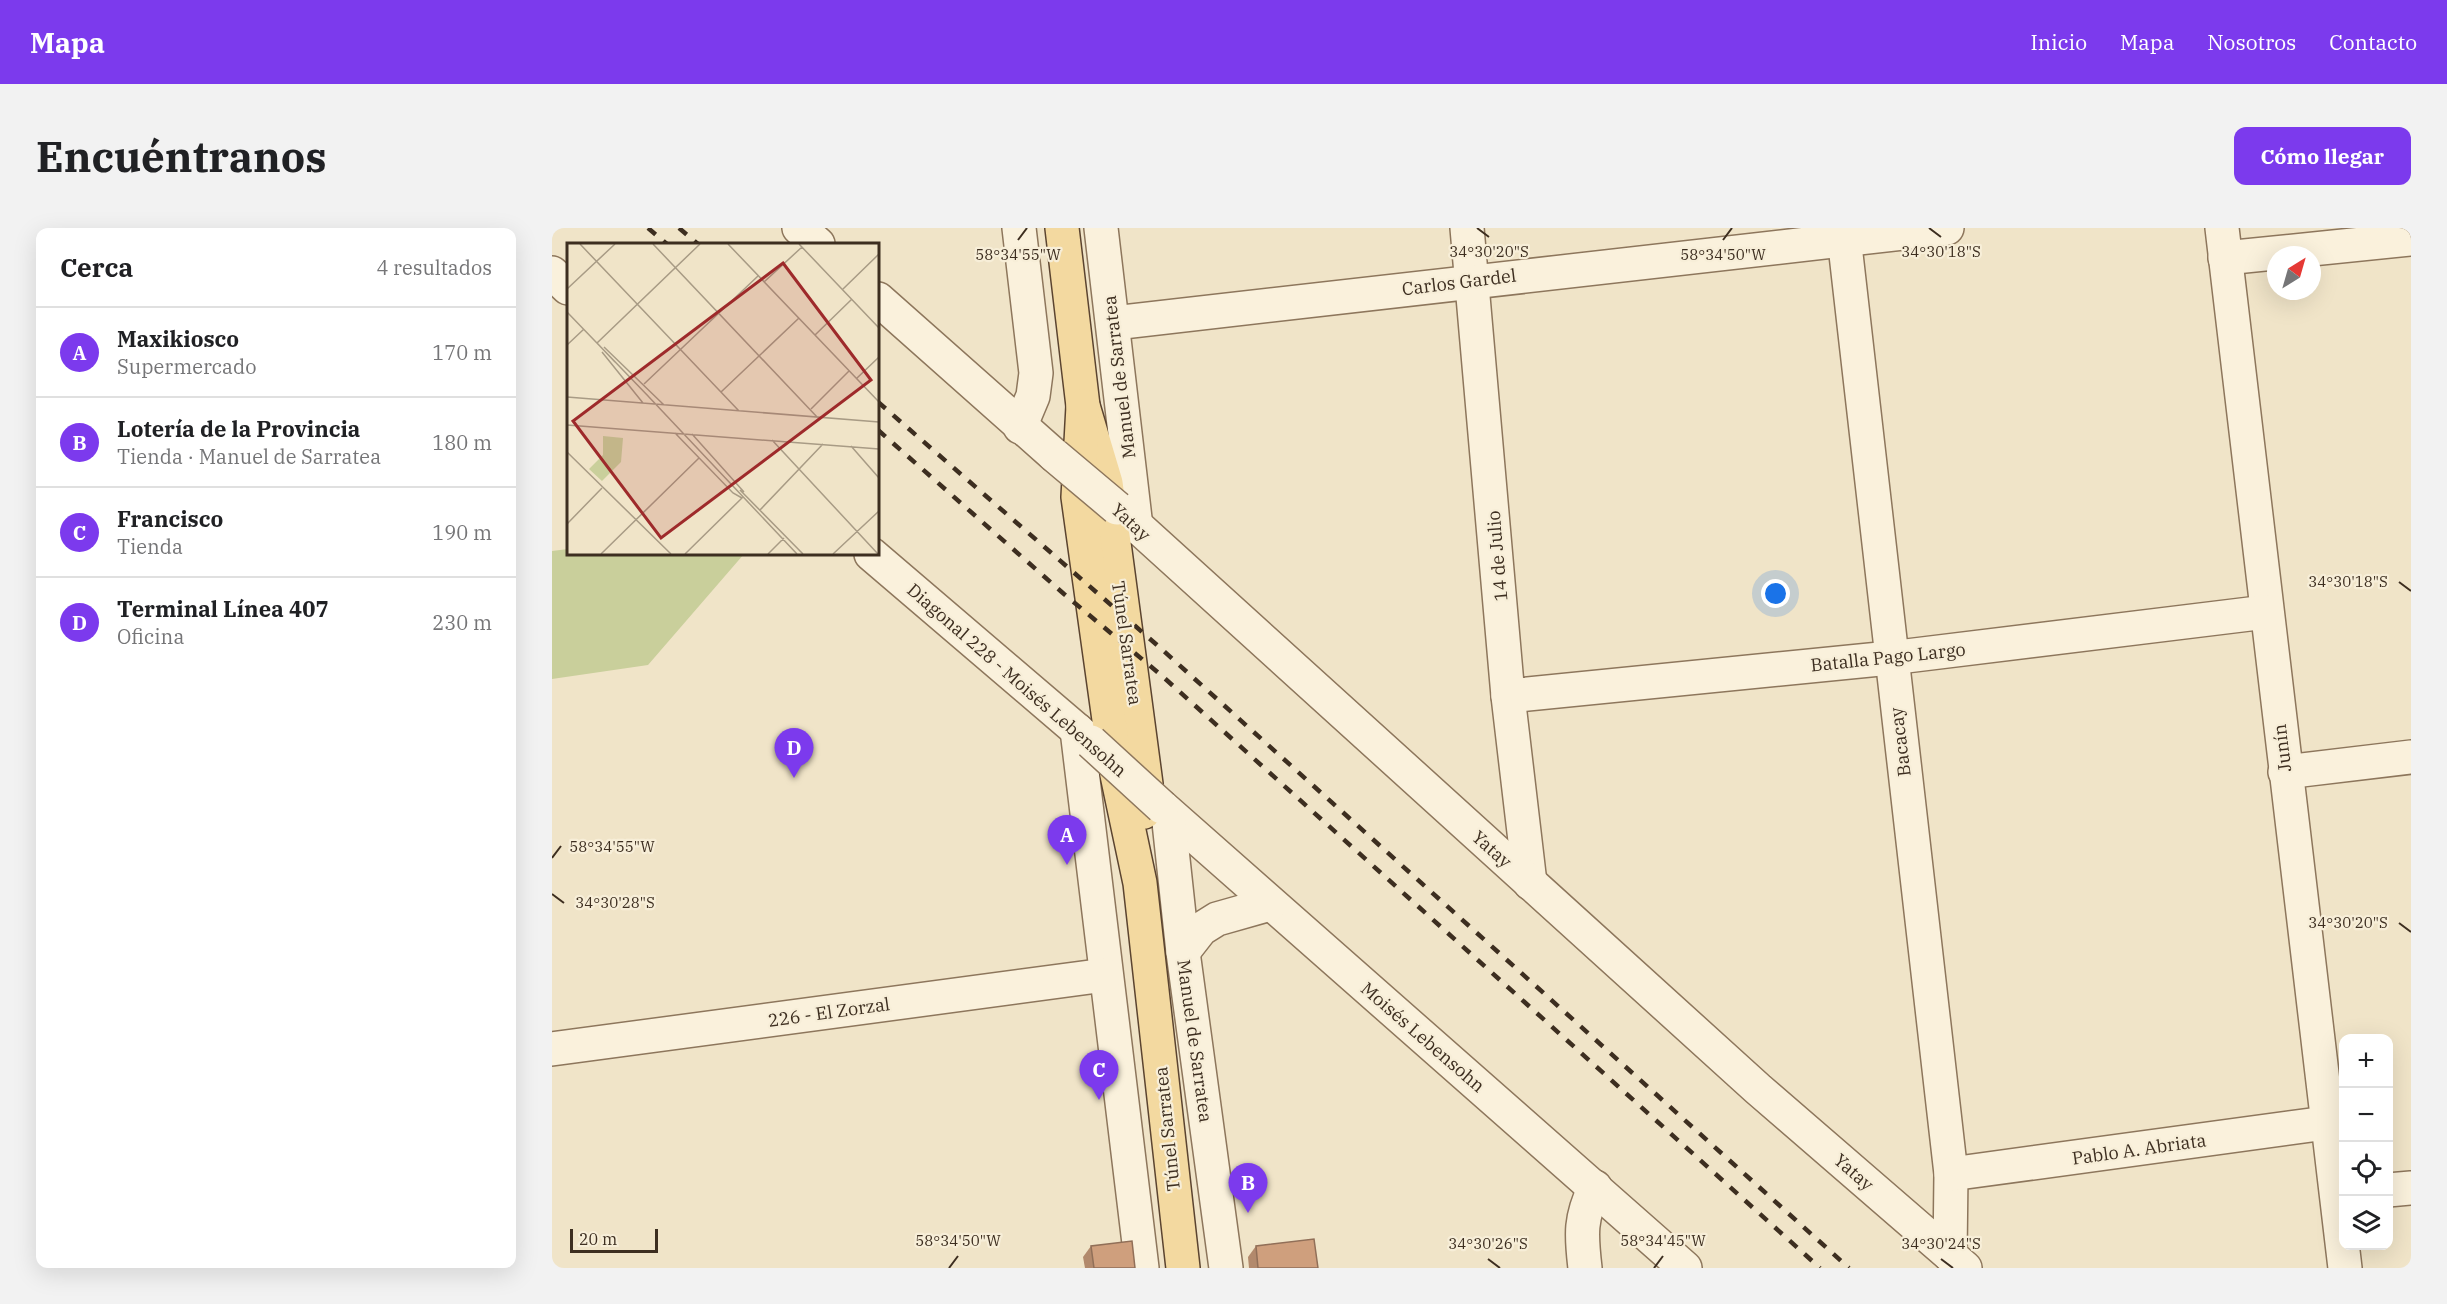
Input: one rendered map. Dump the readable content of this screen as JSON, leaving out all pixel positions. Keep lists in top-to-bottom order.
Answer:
{
  "streets": {
    "main road": ["Túnel Sarratea"],
    "street": [
      "Carlos Gardel",
      "Manuel de Sarratea",
      "Yatay",
      "14 de Julio",
      "Batalla Pago Largo",
      "Diagonal 228 - Moisés Lebensohn",
      "Bacacay",
      "Junín",
      "226 - El Zorzal",
      "Moisés Lebensohn",
      "Pablo A. Abriata"
    ]
  },
  "crossings": [
    ["Carlos Gardel", "Manuel de Sarratea"],
    ["Carlos Gardel", "14 de Julio"],
    ["Carlos Gardel", "Bacacay"],
    ["Manuel de Sarratea", "Yatay"],
    ["Manuel de Sarratea", "Diagonal 228 - Moisés Lebensohn"],
    ["Manuel de Sarratea", "Moisés Lebensohn"],
    ["Yatay", "14 de Julio"],
    ["Yatay", "Bacacay"],
    ["14 de Julio", "Batalla Pago Largo"],
    ["Batalla Pago Largo", "Bacacay"],
    ["Batalla Pago Largo", "Junín"],
    ["Diagonal 228 - Moisés Lebensohn", "Moisés Lebensohn"],
    ["Bacacay", "Pablo A. Abriata"],
    ["Junín", "Pablo A. Abriata"]
  ],
  "scale_bar": "20 m",
  "north": "top right",
  "page": {
    "header": "Mapa",
    "nav": [
      "Inicio",
      "Mapa",
      "Nosotros",
      "Contacto"
    ],
    "buttons": "Cómo llegar",
    "title": "Encuéntranos",
    "heading": ["Cerca", "4 resultados"],
    "list": [
      {
        "mark": "A",
        "name": "Maxikiosco",
        "note": "Supermercado",
        "value": "170 m"
      },
      {
        "mark": "B",
        "name": "Lotería de la Provincia",
        "note": "Tienda · Manuel de Sarratea",
        "value": "180 m"
      },
      {
        "mark": "C",
        "name": "Francisco",
        "note": "Tienda",
        "value": "190 m"
      },
      {
        "mark": "D",
        "name": "Terminal Línea 407",
        "note": "Oficina",
        "value": "230 m"
      }
    ],
    "pins": [
      "D",
      "A",
      "C",
      "B"
    ],
    "map_buttons": ["+", "−"],
    "scale": "20 m"
  },
  "coordinates": [
    "34°30'20\"S",
    "34°30'18\"S",
    "58°34'55\"W",
    "58°34'50\"W",
    "34°30'28\"S",
    "58°34'45\"W",
    "34°30'26\"S",
    "34°30'24\"S"
  ]
}
